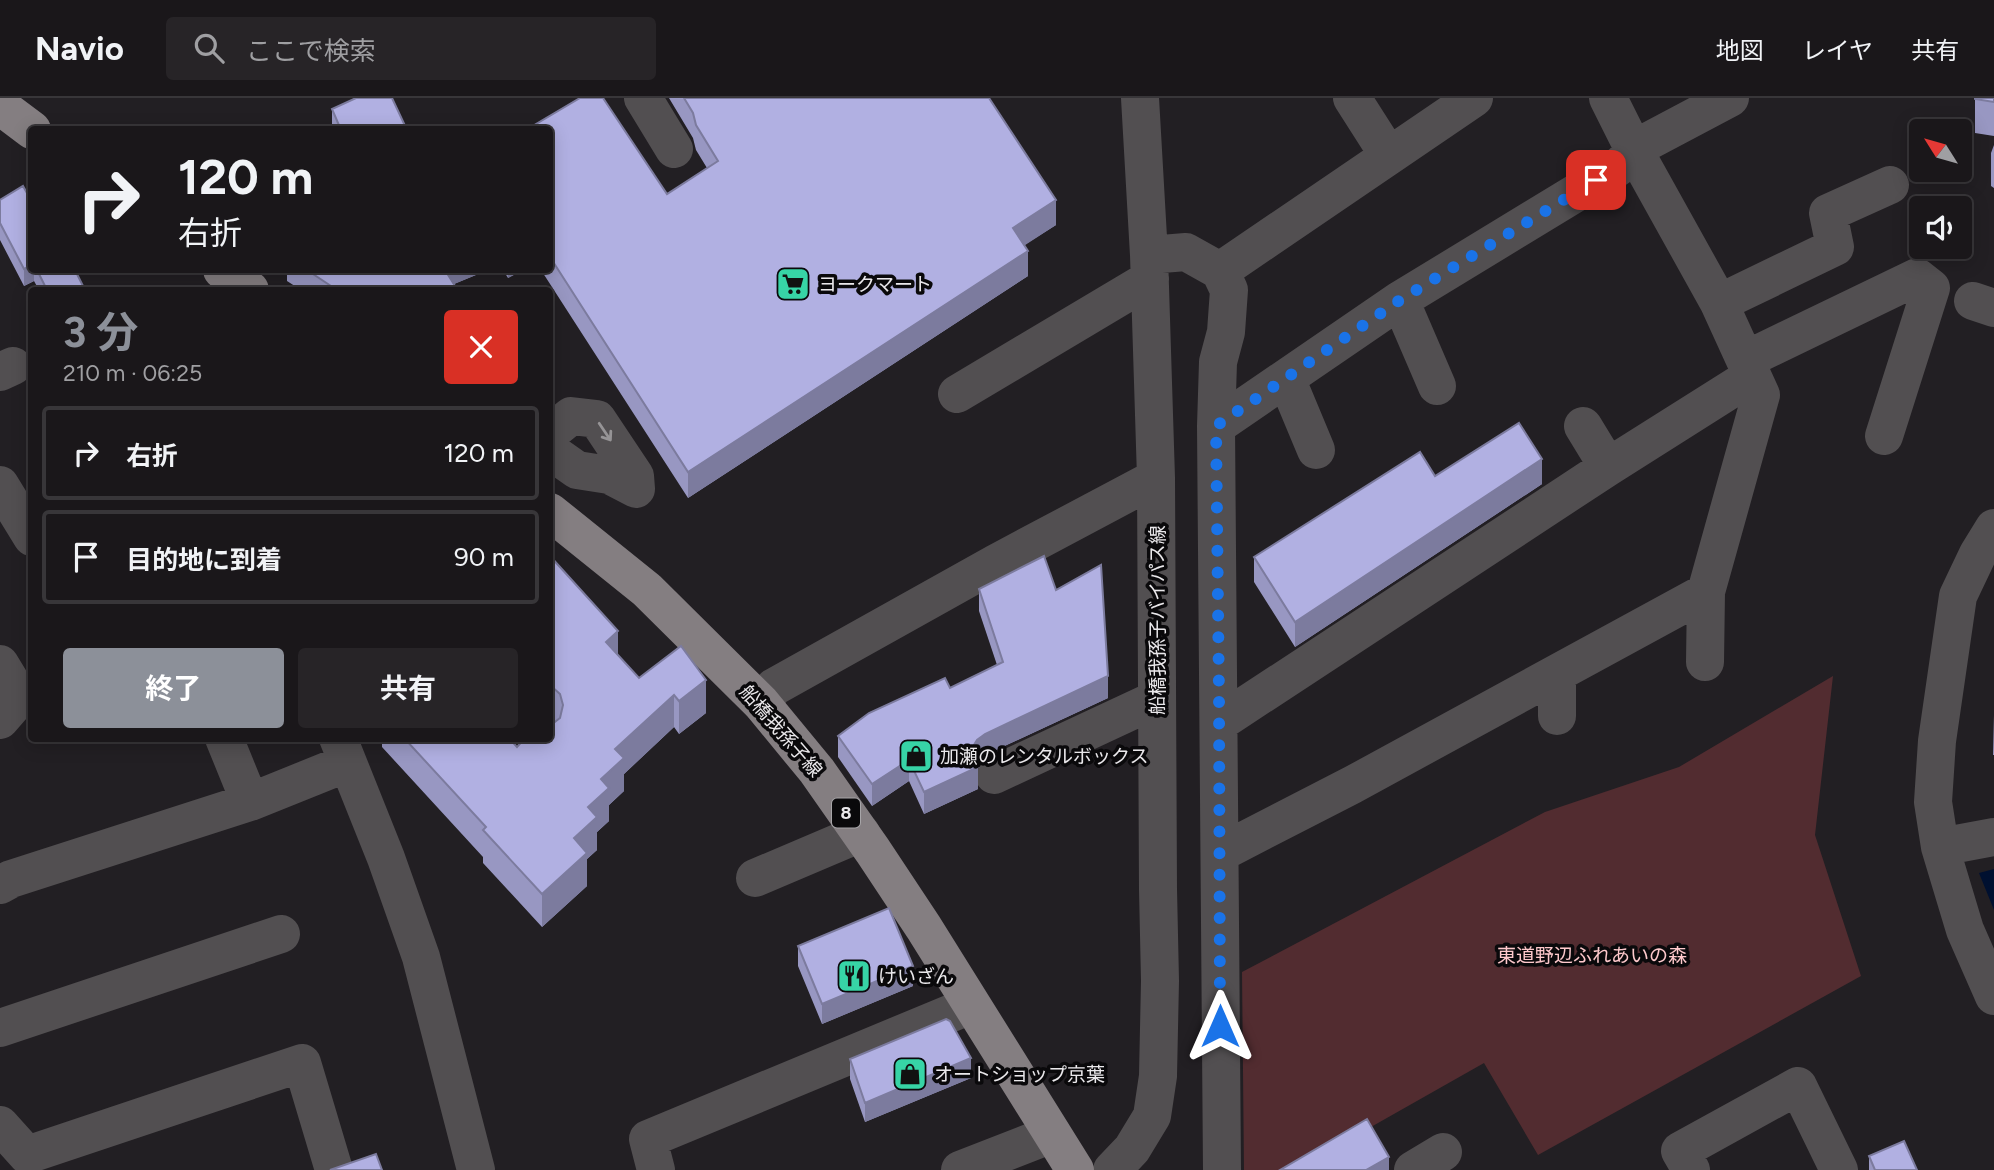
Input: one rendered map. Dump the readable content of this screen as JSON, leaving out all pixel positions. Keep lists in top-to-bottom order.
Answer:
{
  "streets": {
    "main road": ["船橋我孫子線", "8"],
    "street": ["船橋我孫子バイパス線"]
  },
  "parks": ["東道野辺ふれあいの森"],
  "places": {
    "supermarket": ["ヨークマート"],
    "shop": ["加瀬のレンタルボックス", "オートショップ京葉"],
    "restaurant": ["けいざん"]
  },
  "north": "top left",
  "page": {
    "header": "Navio",
    "search": "ここで検索",
    "nav": ["地図", "レイヤ", "共有"],
    "turn": ["120 m", "右折"],
    "heading": ["3 分", "210 m · 06:25"],
    "list": [
      {
        "name": "右折",
        "value": "120 m"
      },
      {
        "name": "目的地に到着",
        "value": "90 m"
      }
    ],
    "buttons": ["終了", "共有"]
  }
}
